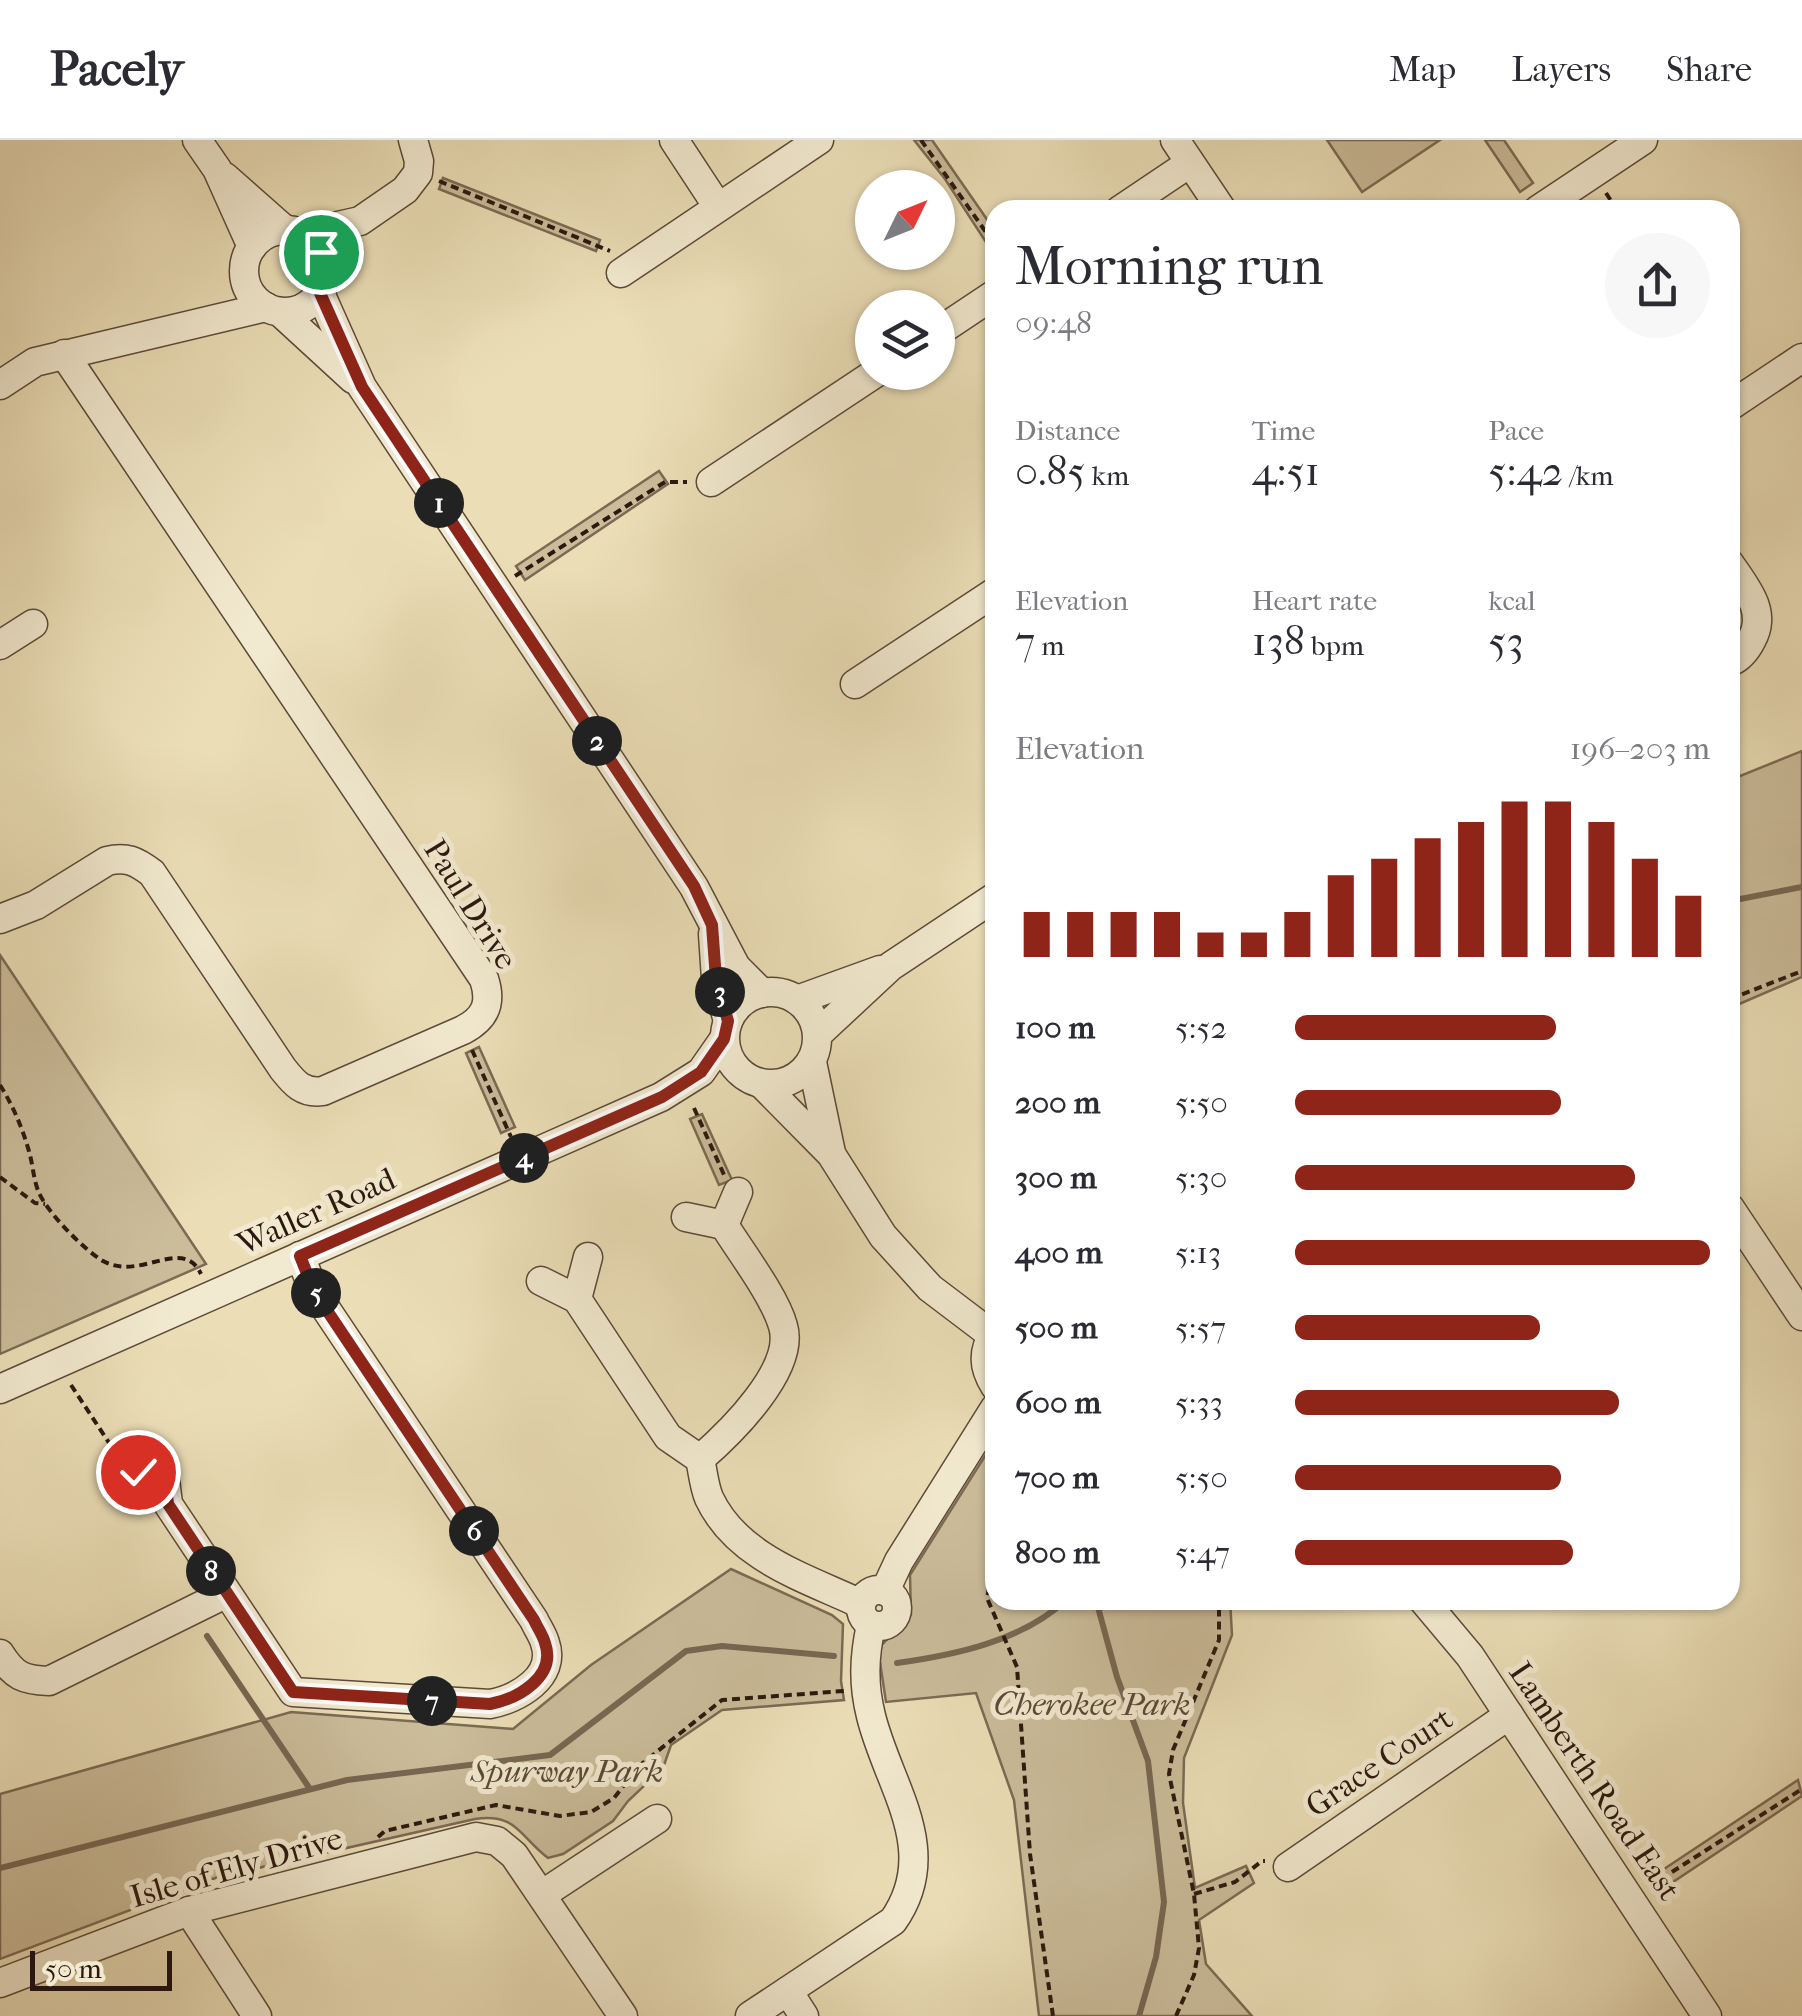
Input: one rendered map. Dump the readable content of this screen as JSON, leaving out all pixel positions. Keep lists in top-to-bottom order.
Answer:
{
  "streets": {
    "street": [
      "Paul Drive",
      "Waller Road",
      "Grace Court",
      "Lamberth Road East",
      "Isle of Ely Drive"
    ]
  },
  "crossings": [
    ["Grace Court", "Lamberth Road East"]
  ],
  "parks": ["Cherokee Park", "Spurway Park"],
  "scale_bar": "50 m",
  "north": "top right",
  "page": {
    "header": "Pacely",
    "nav": ["Map", "Layers", "Share"],
    "heading": ["Morning run", "09:48"],
    "stats": [
      ["Distance", "0.85 km"],
      ["Time", "4:51"],
      ["Pace", "5:42 /km"],
      ["Elevation", "7 m"],
      ["Heart rate", "138 bpm"],
      ["kcal", "53"]
    ],
    "pins": [
      "1",
      "2",
      "3",
      "4",
      "5",
      "6",
      "8",
      "7"
    ],
    "chart": ["Elevation", "196–203 m"],
    "list": [
      {
        "name": "100 m",
        "note": "5:52"
      },
      {
        "name": "200 m",
        "note": "5:50"
      },
      {
        "name": "300 m",
        "note": "5:30"
      },
      {
        "name": "400 m",
        "note": "5:13"
      },
      {
        "name": "500 m",
        "note": "5:57"
      },
      {
        "name": "600 m",
        "note": "5:33"
      },
      {
        "name": "700 m",
        "note": "5:50"
      },
      {
        "name": "800 m",
        "note": "5:47"
      }
    ],
    "scale": "50 m"
  }
}
